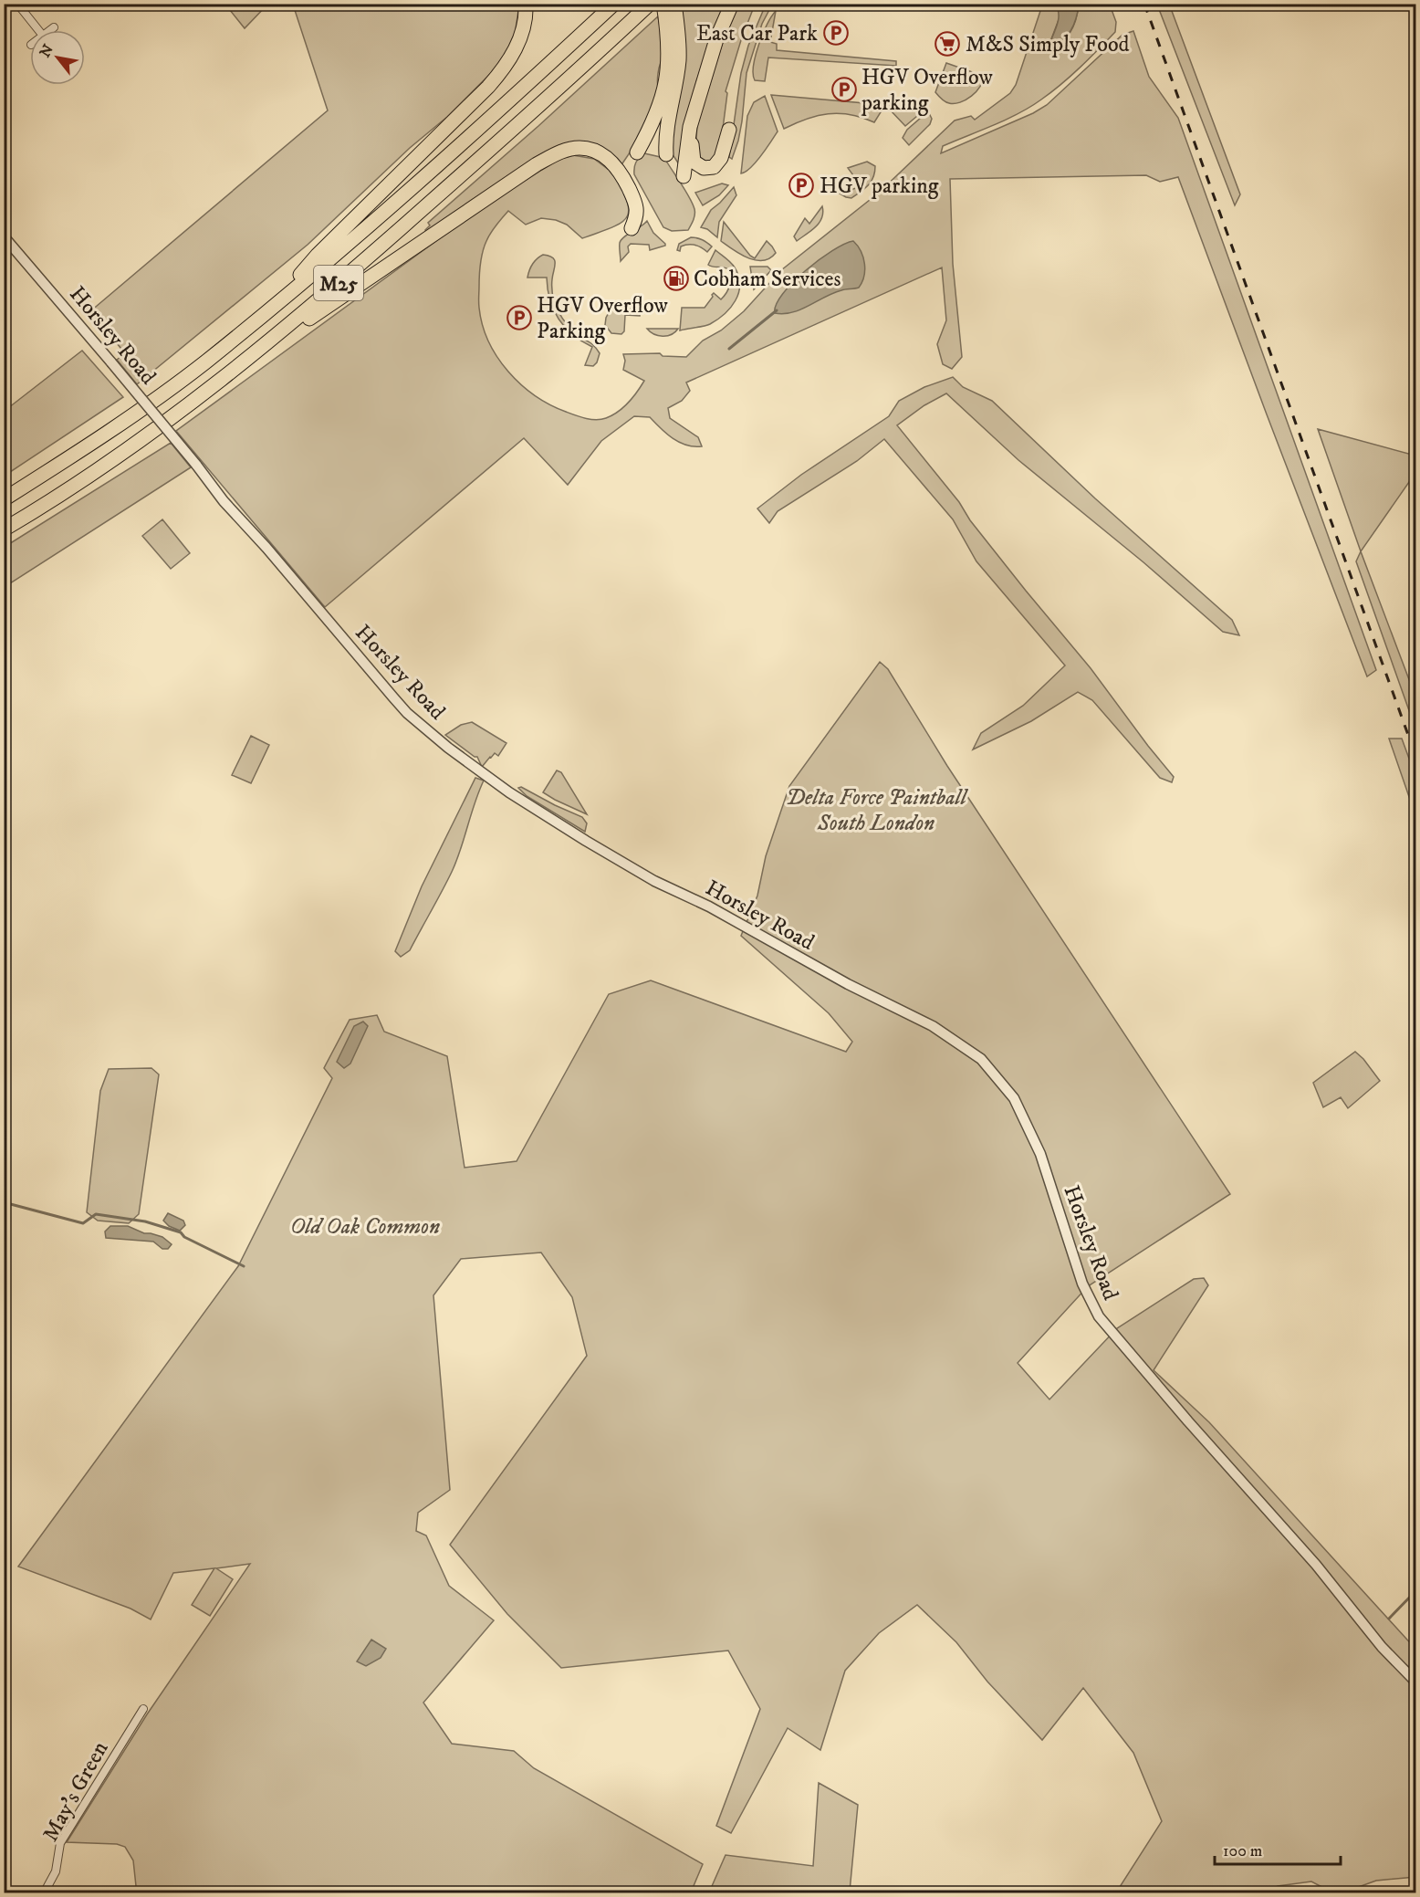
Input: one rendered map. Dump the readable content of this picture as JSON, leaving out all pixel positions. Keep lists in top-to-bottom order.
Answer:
{
  "streets": {
    "highway": ["M25"],
    "street": ["Horsley Road", "May's Green"]
  },
  "parks": ["Delta Force Paintball South London", "Old Oak Common"],
  "places": {
    "parking": [
      "East Car Park",
      "HGV Overflow parking",
      "HGV parking",
      "HGV Overflow Parking"
    ],
    "supermarket": ["M&S Simply Food"],
    "fuel station": ["Cobham Services"]
  },
  "scale_bar": "100 m",
  "north": "top left"
}
